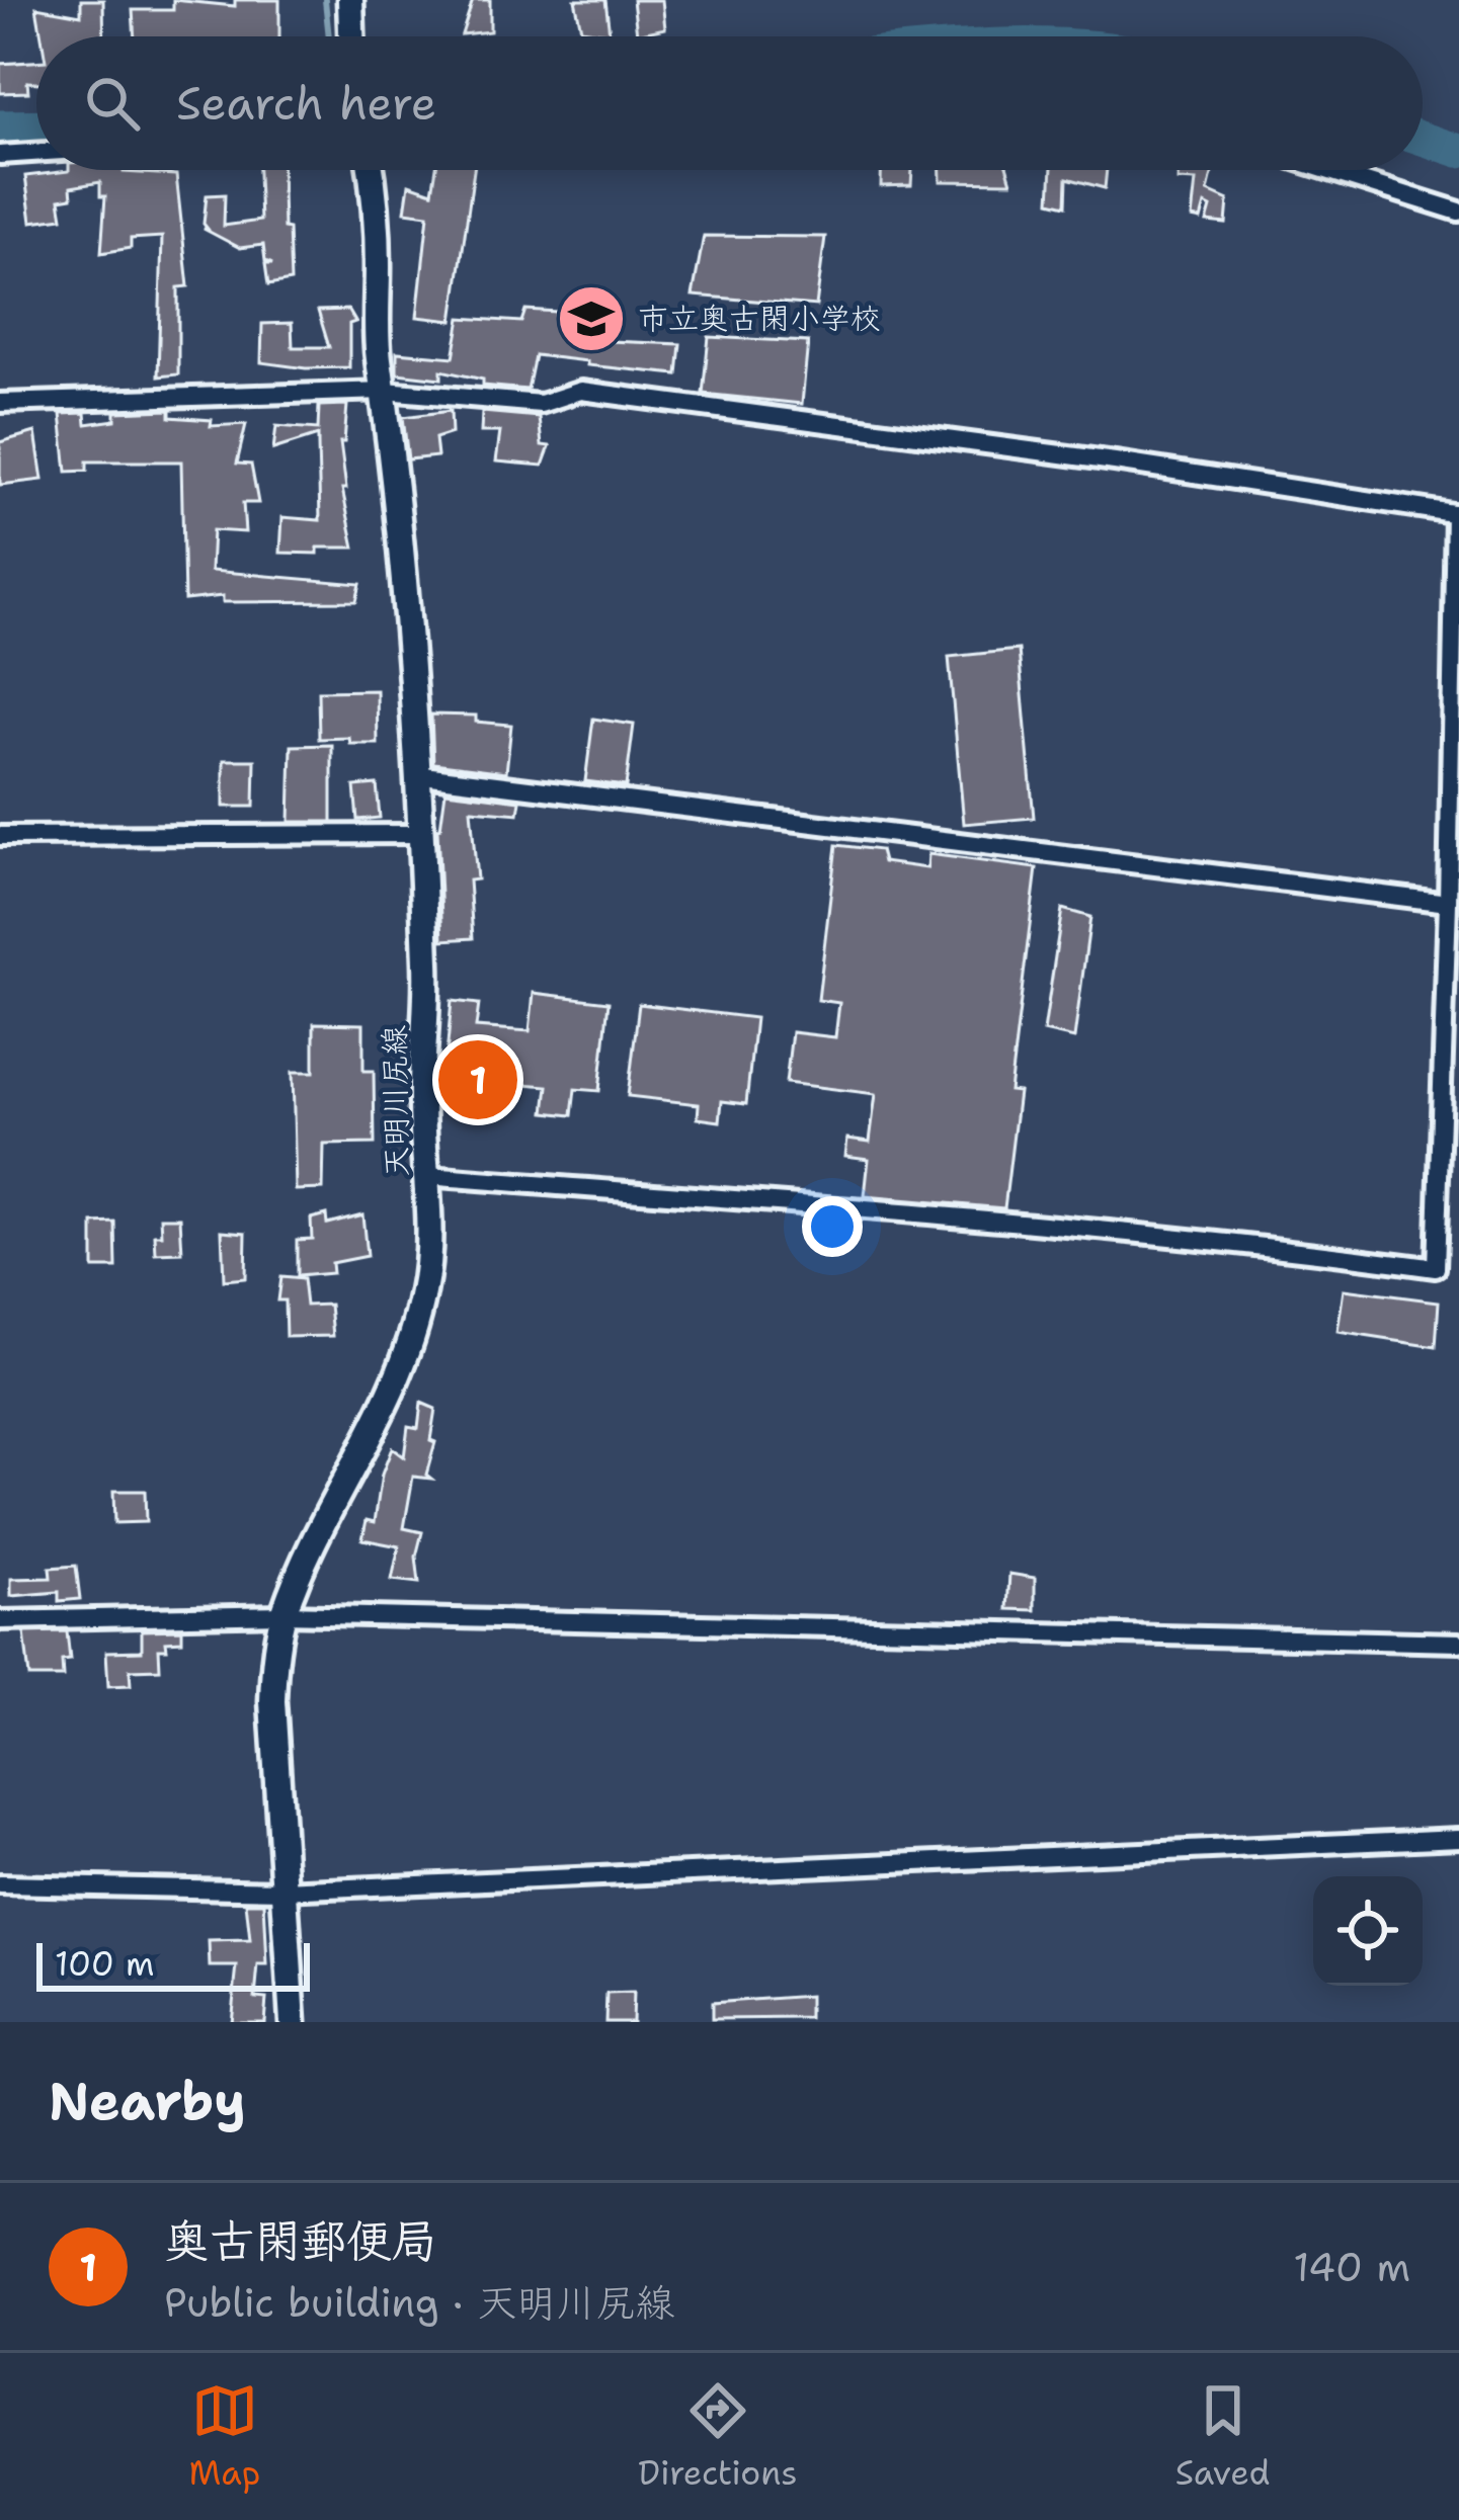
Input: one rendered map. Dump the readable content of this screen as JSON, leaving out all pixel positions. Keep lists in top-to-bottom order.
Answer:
{
  "streets": {
    "main road": ["天明川尻線"]
  },
  "places": {
    "school or university": ["市立奥古閑小学校"]
  },
  "scale_bar": "100 m",
  "page": {
    "search": "Search here",
    "pins": "1",
    "scale": "100 m",
    "heading": "Nearby",
    "list": [
      {
        "mark": "1",
        "name": "奥古閑郵便局",
        "note": "Public building · 天明川尻線",
        "value": "140 m"
      }
    ],
    "nav": ["Map", "Directions", "Saved"]
  }
}
